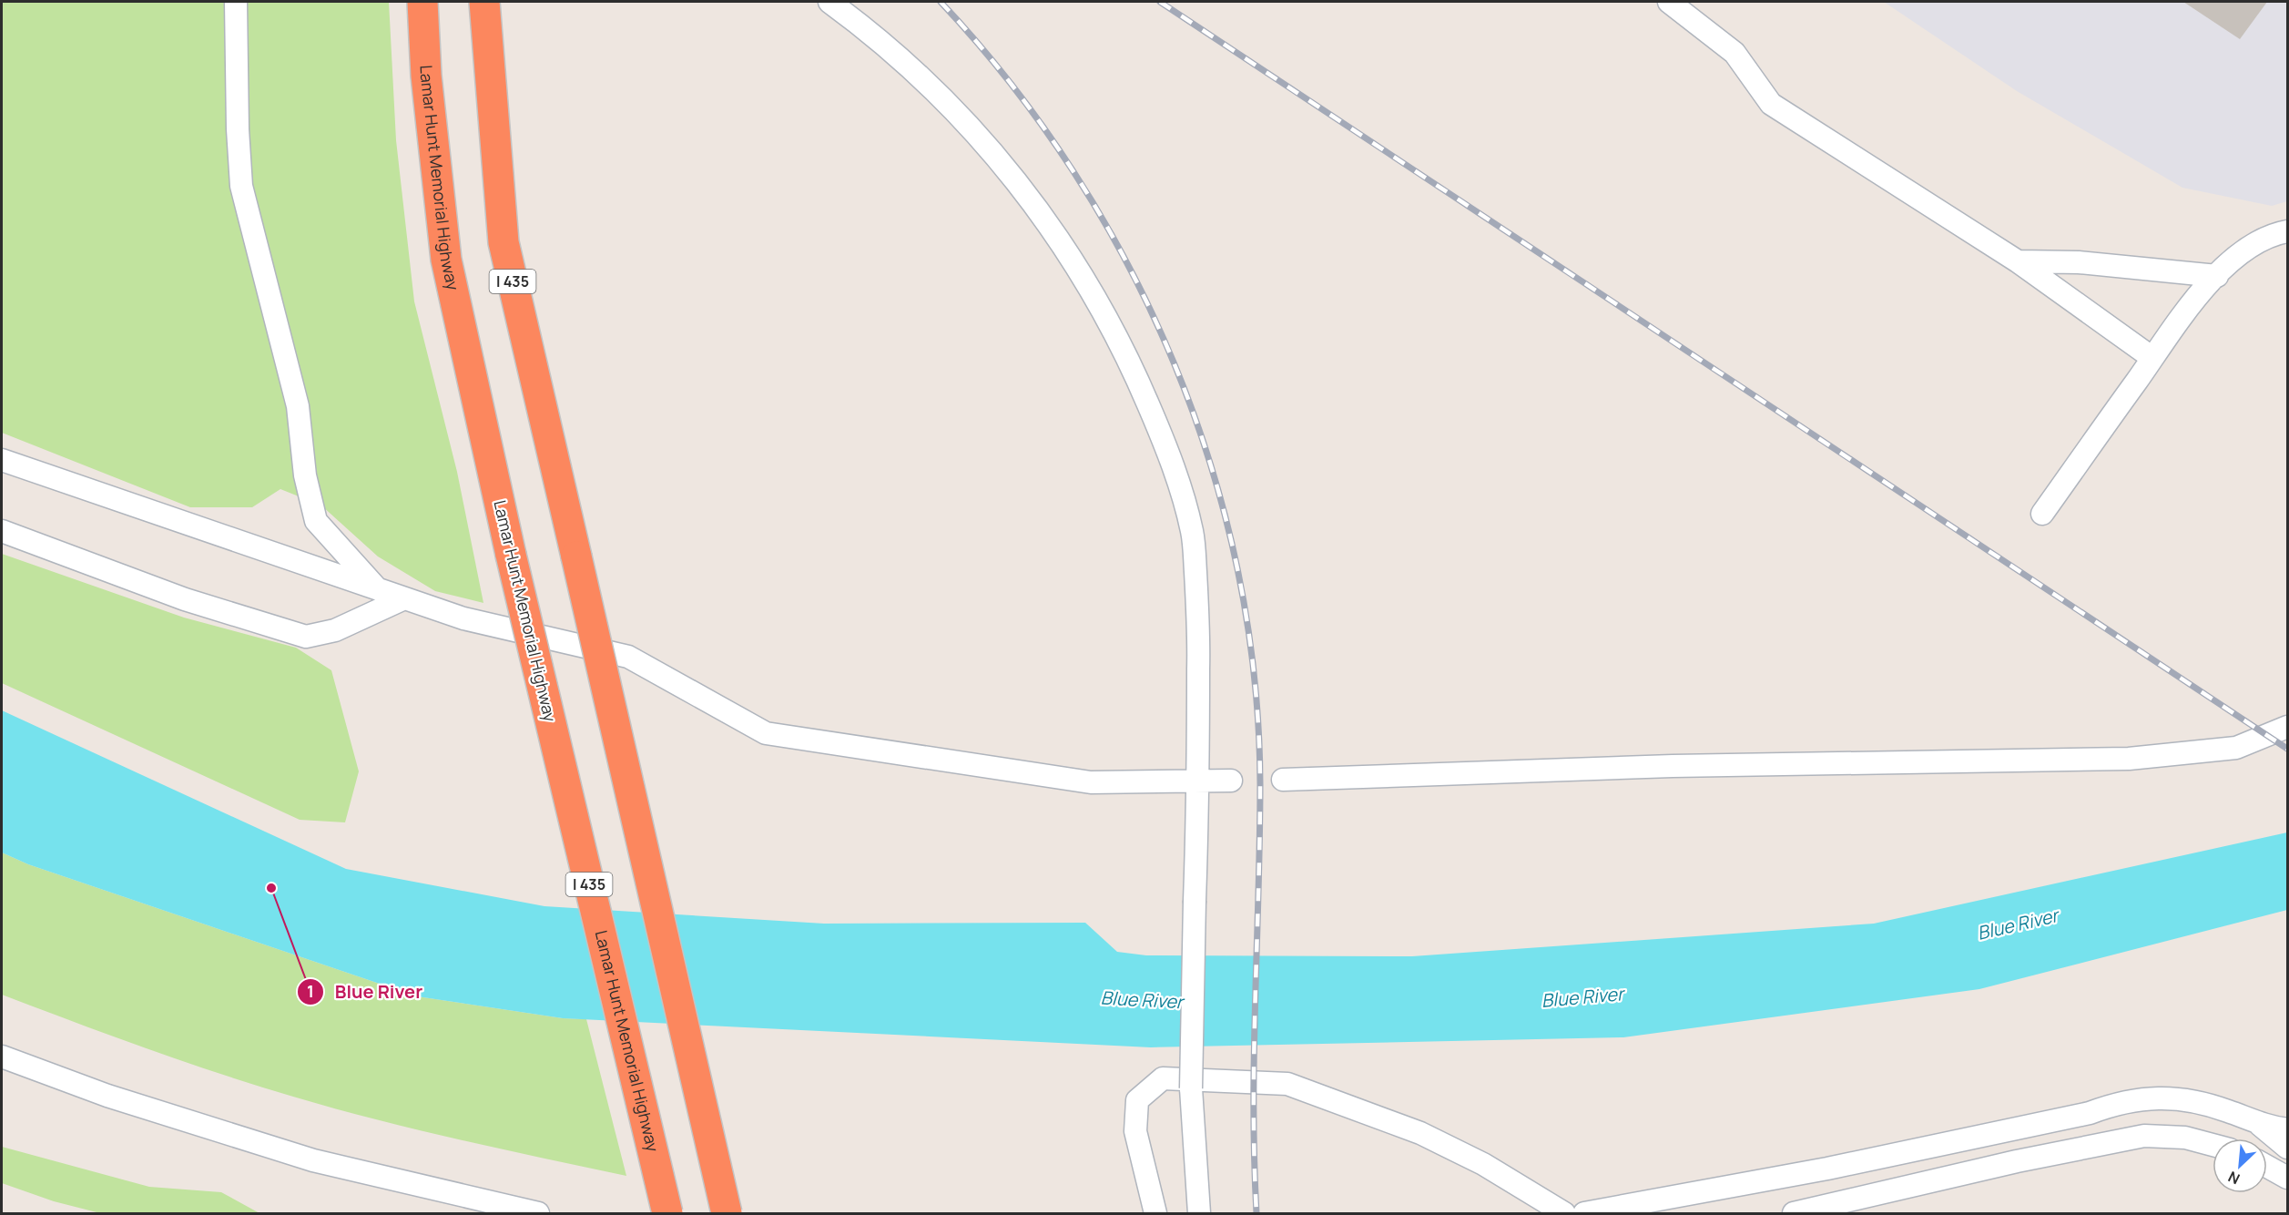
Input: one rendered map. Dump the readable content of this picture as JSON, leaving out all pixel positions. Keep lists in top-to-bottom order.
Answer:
{
  "streets": {
    "highway": ["Lamar Hunt Memorial Highway", "I 435"]
  },
  "water": ["Blue River"],
  "places": ["Blue River"],
  "north": "bottom left"
}
